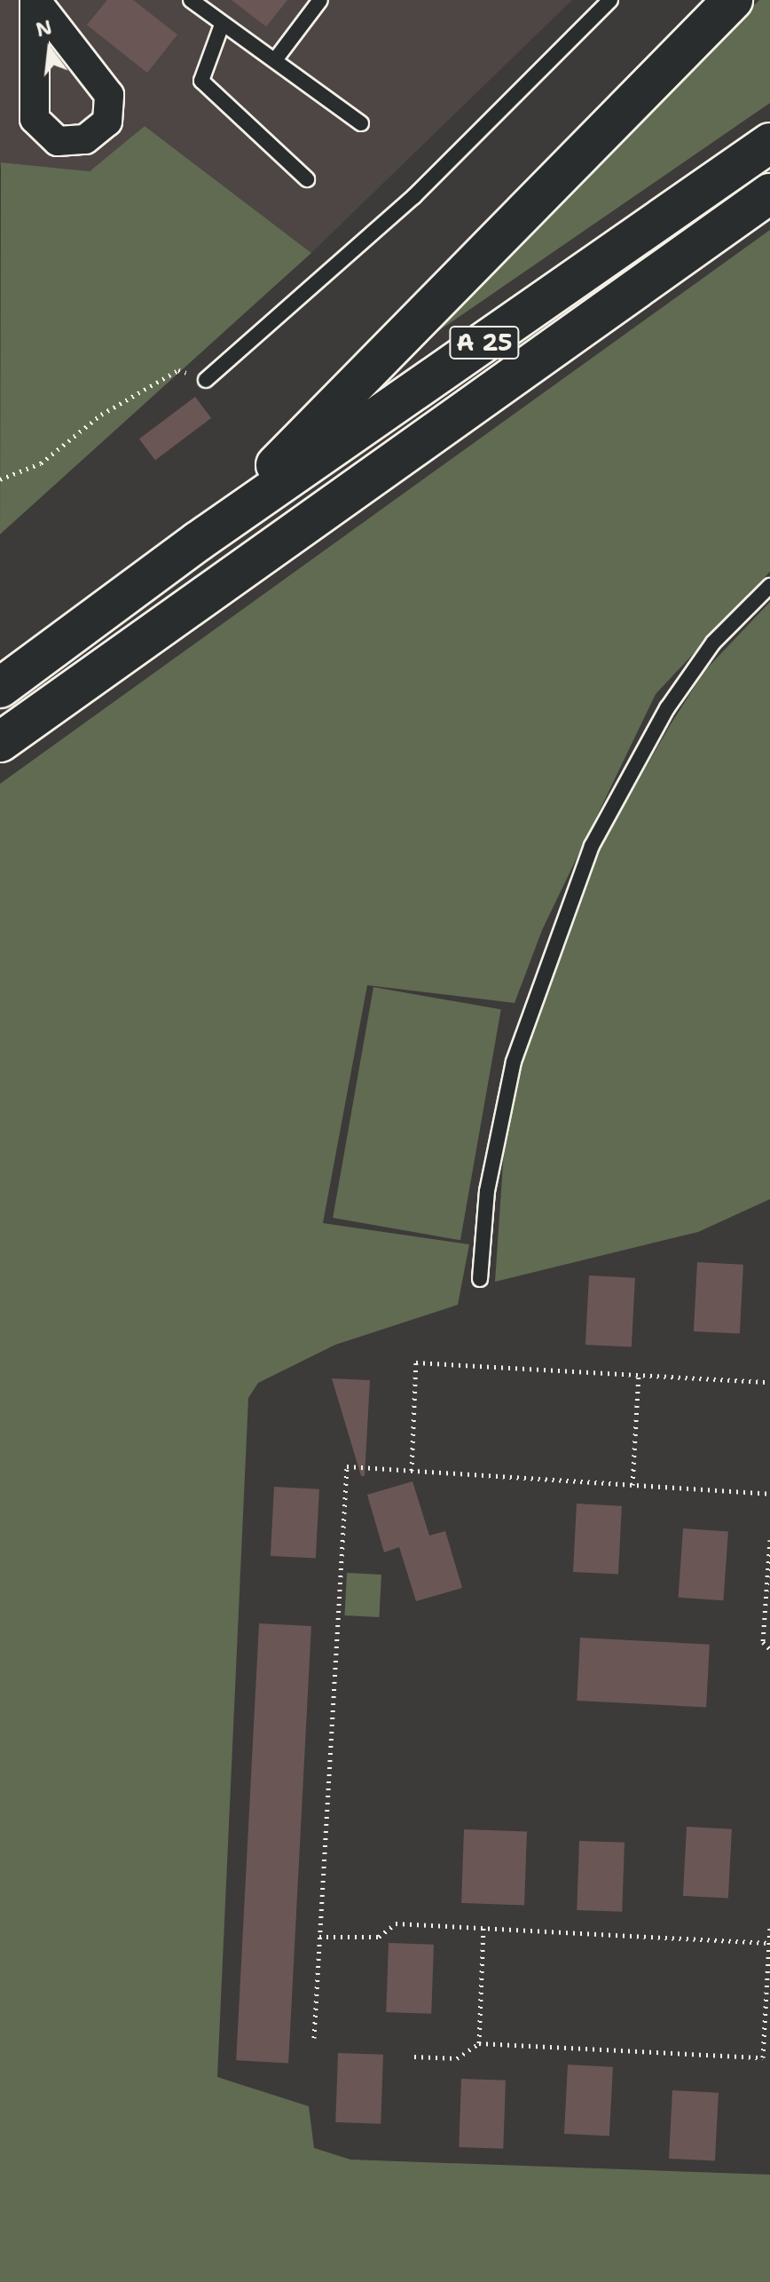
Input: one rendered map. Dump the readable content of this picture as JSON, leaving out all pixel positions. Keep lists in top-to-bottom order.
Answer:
{
  "streets": {
    "highway": ["A 25"]
  },
  "north": "top"
}
